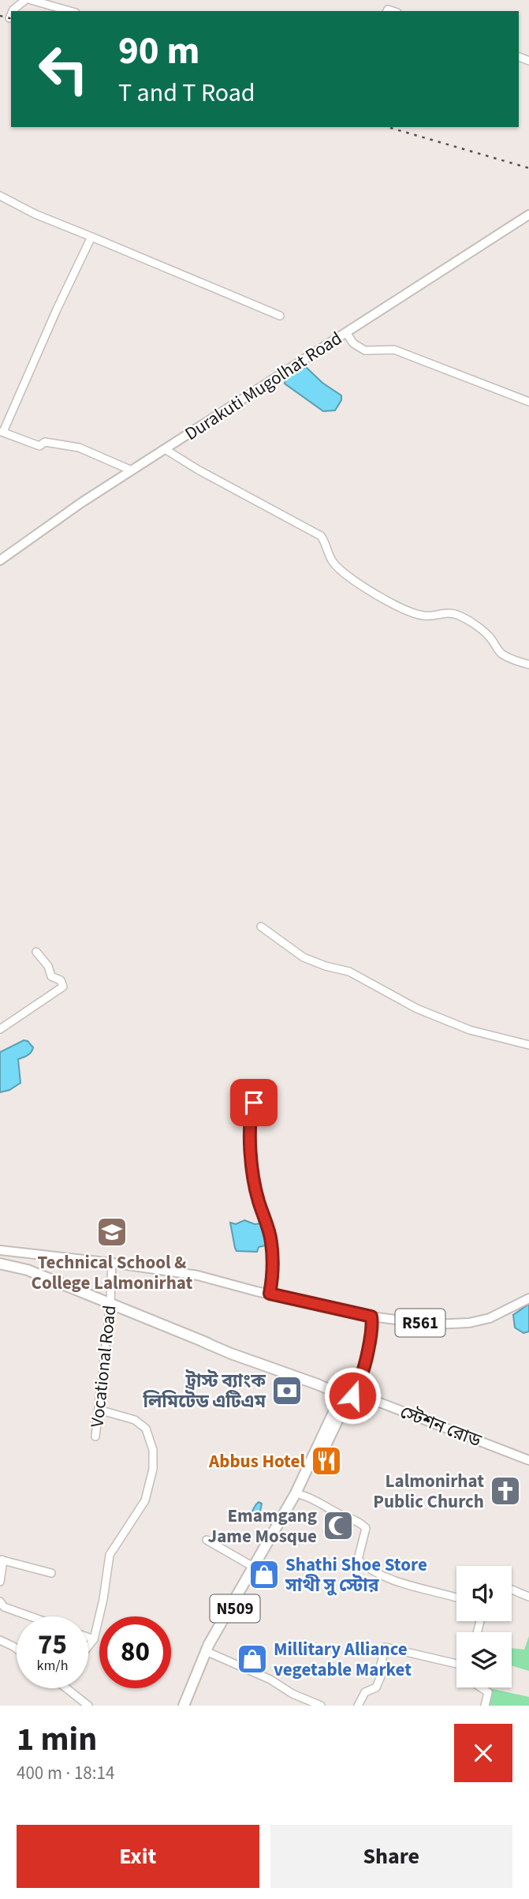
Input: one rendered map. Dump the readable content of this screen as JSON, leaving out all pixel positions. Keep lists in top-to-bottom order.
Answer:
{
  "streets": {
    "highway": ["N509"],
    "main road": ["Durakuti Mugolhat Road", "R561", "স্টেশন রোড"],
    "street": ["Vocational Road"]
  },
  "crossings": [
    ["R561", "স্টেশন রোড"],
    ["R561", "N509"],
    ["স্টেশন রোড", "N509"]
  ],
  "places": {
    "school or university": ["Technical School & College Lalmonirhat"],
    "bank": ["ট্রাস্ট ব্যাংক লিমিটেড এটিএম"],
    "restaurant": ["Abbus Hotel"],
    "church": ["Lalmonirhat Public Church"],
    "mosque": ["Emamgang Jame Mosque"],
    "shop": ["Shathi Shoe Store সাথী সু স্টোর", "Millitary Alliance vegetable Market"]
  },
  "page": {
    "turn": ["90 m", "T and T Road"],
    "speed": "75 km/h",
    "limit": "80",
    "heading": ["1 min", "400 m · 18:14"],
    "buttons": ["Exit", "Share"]
  }
}
